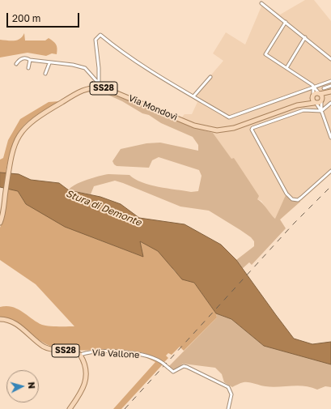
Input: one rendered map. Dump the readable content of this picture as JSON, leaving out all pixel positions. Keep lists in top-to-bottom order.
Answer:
{
  "streets": {
    "main road": ["SS28", "Via Mondovì"],
    "street": ["Via Vallone"]
  },
  "crossings": [
    ["SS28", "Via Mondovì"],
    ["SS28", "Via Vallone"]
  ],
  "water": ["Stura di Demonte"],
  "scale_bar": "200 m",
  "north": "right"
}
